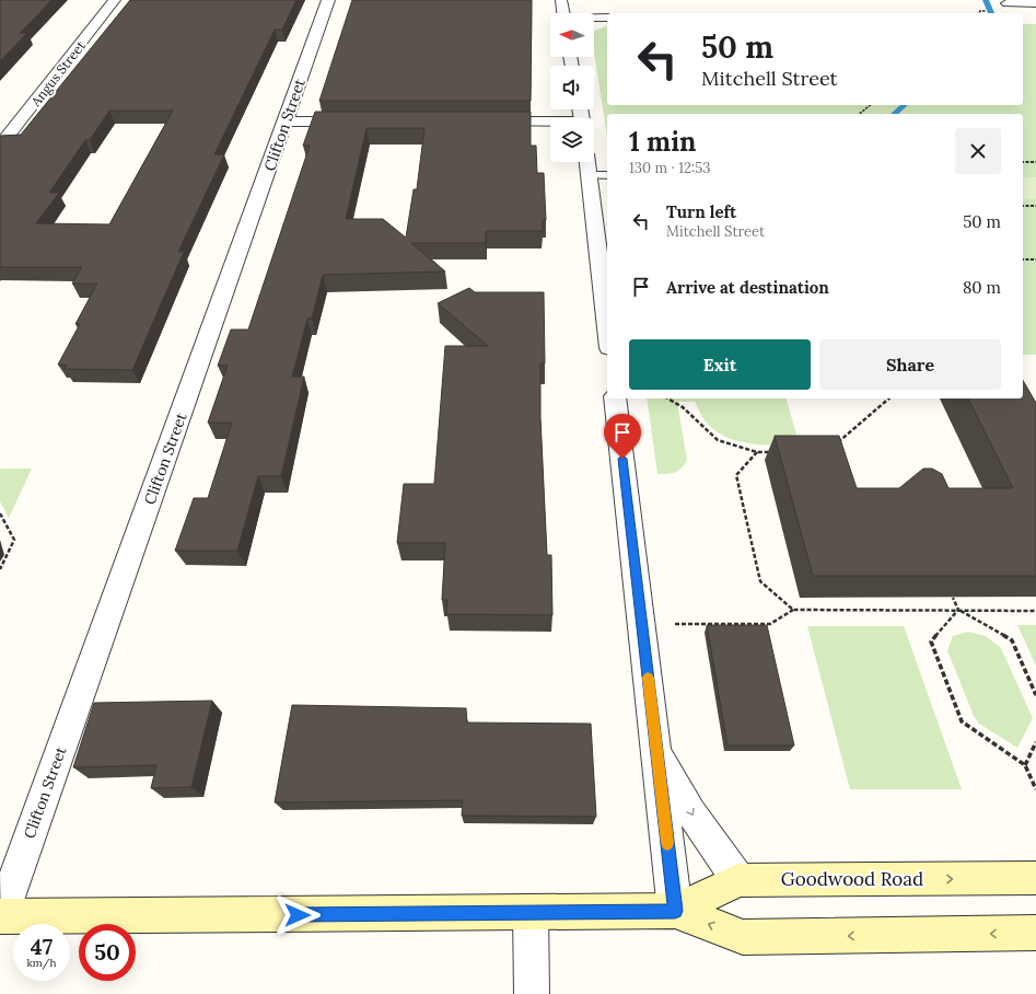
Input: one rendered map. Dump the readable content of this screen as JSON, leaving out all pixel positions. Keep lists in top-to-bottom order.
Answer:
{
  "streets": {
    "main road": ["Goodwood Road"],
    "street": ["Angus Street", "Clifton Street"]
  },
  "crossings": [
    ["Clifton Street", "Goodwood Road"]
  ],
  "north": "left",
  "page": {
    "turn": ["50 m", "Mitchell Street"],
    "heading": ["1 min", "130 m · 12:53"],
    "list": [
      {
        "name": "Turn left",
        "note": "Mitchell Street",
        "value": "50 m"
      },
      {
        "name": "Arrive at destination",
        "value": "80 m"
      }
    ],
    "buttons": ["Exit", "Share"],
    "speed": "47 km/h",
    "limit": "50"
  }
}
